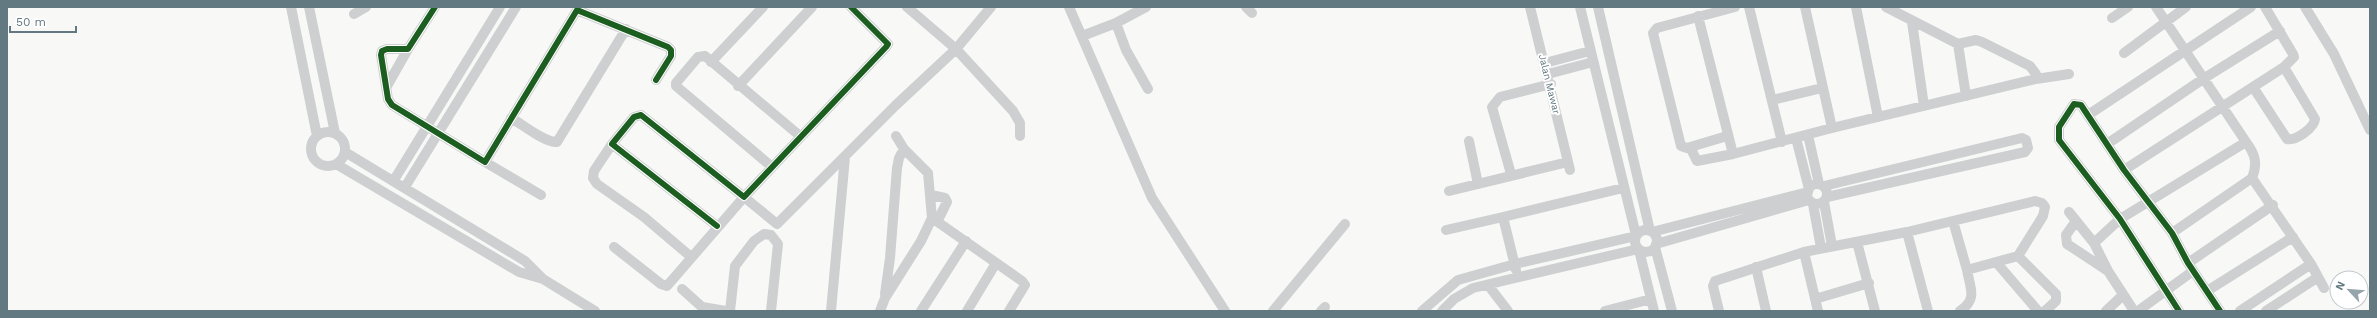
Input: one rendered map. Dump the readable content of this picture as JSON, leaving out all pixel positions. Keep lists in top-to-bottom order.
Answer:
{
  "streets": {
    "street": ["Jalan Mawar"]
  },
  "scale_bar": "50 m",
  "north": "top left"
}
